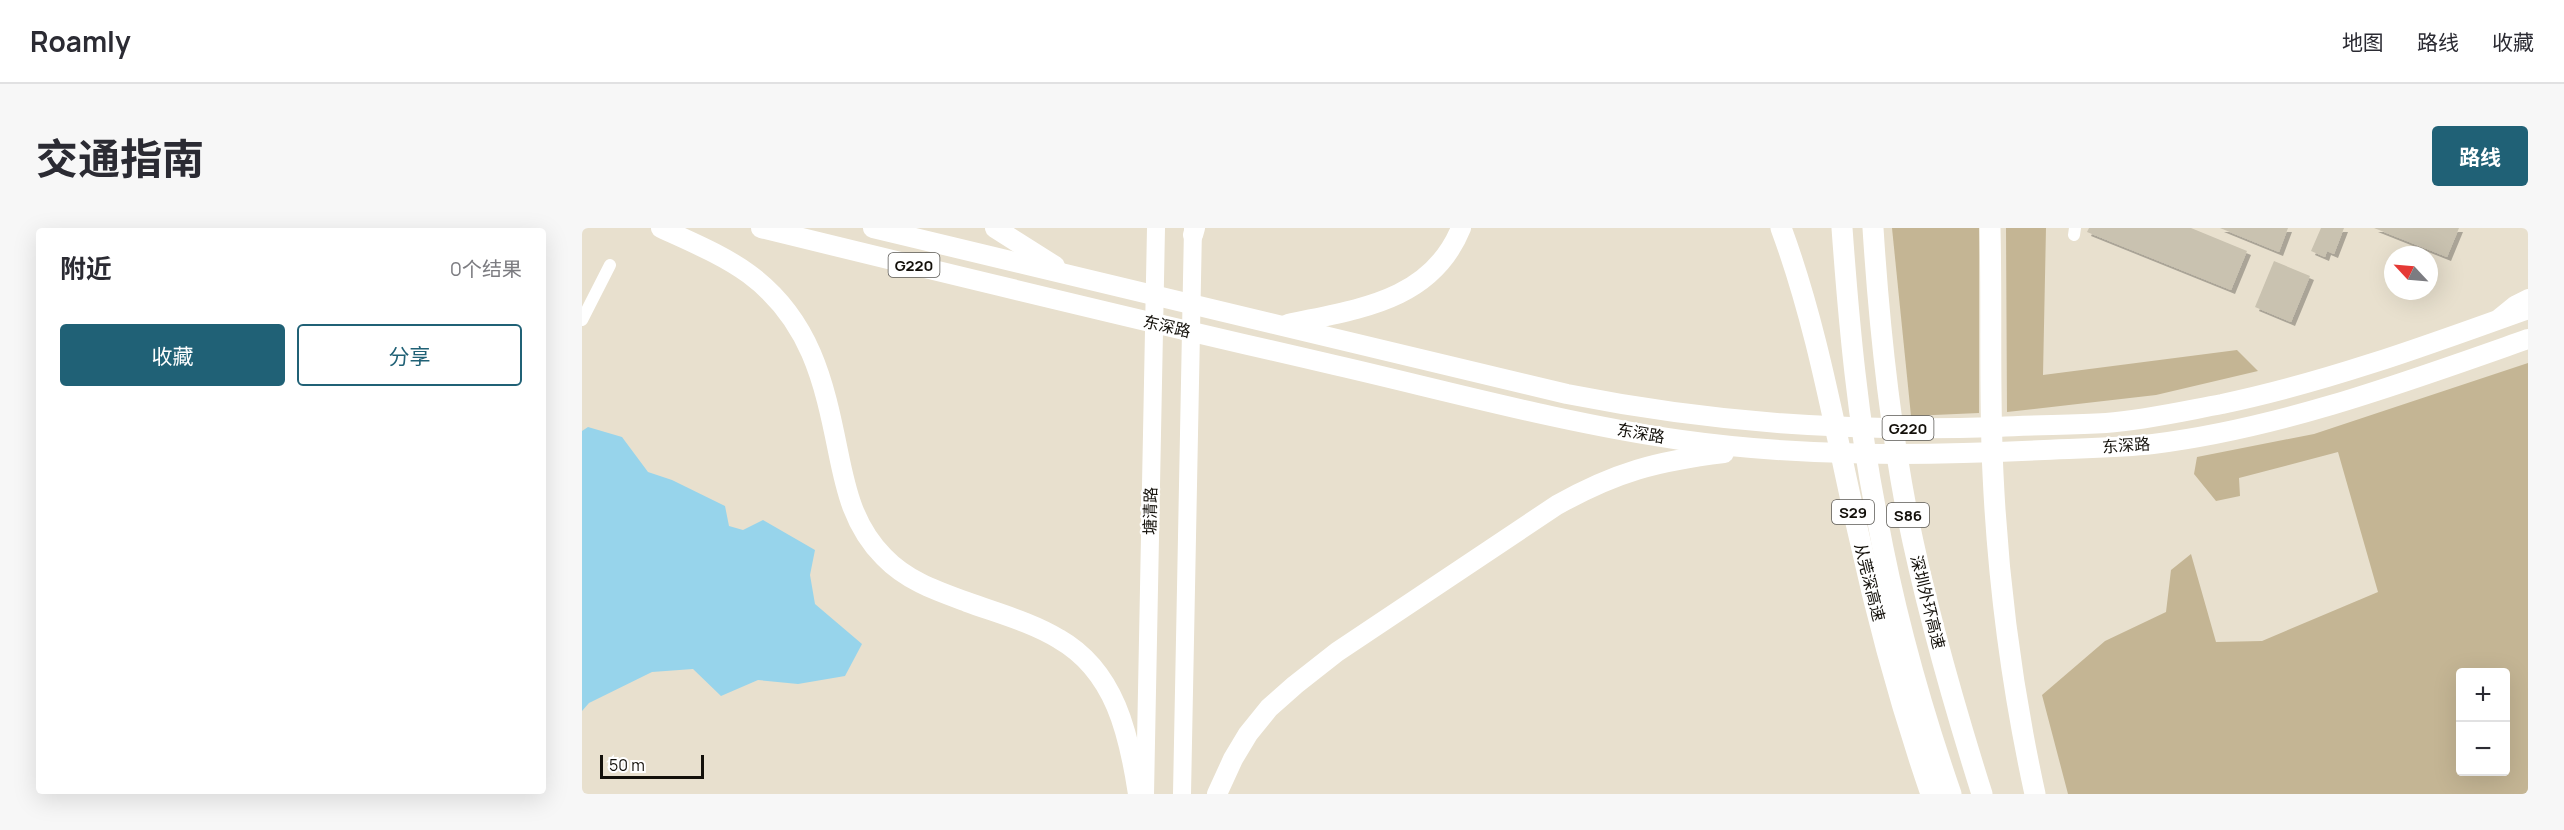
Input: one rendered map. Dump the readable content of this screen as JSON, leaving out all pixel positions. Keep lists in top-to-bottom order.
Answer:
{
  "streets": {
    "highway": [
      "G220",
      "东深路",
      "S29",
      "S86",
      "从莞深高速",
      "深圳外环高速"
    ],
    "main road": ["塘清路"]
  },
  "scale_bar": "50 m",
  "north": "top left",
  "page": {
    "header": "Roamly",
    "nav": ["地图", "路线", "收藏"],
    "title": "交通指南",
    "buttons": [
      "路线",
      ["收藏", "分享"]
    ],
    "heading": ["附近", "0个结果"],
    "map_buttons": ["+", "−"],
    "scale": "50 m"
  }
}
